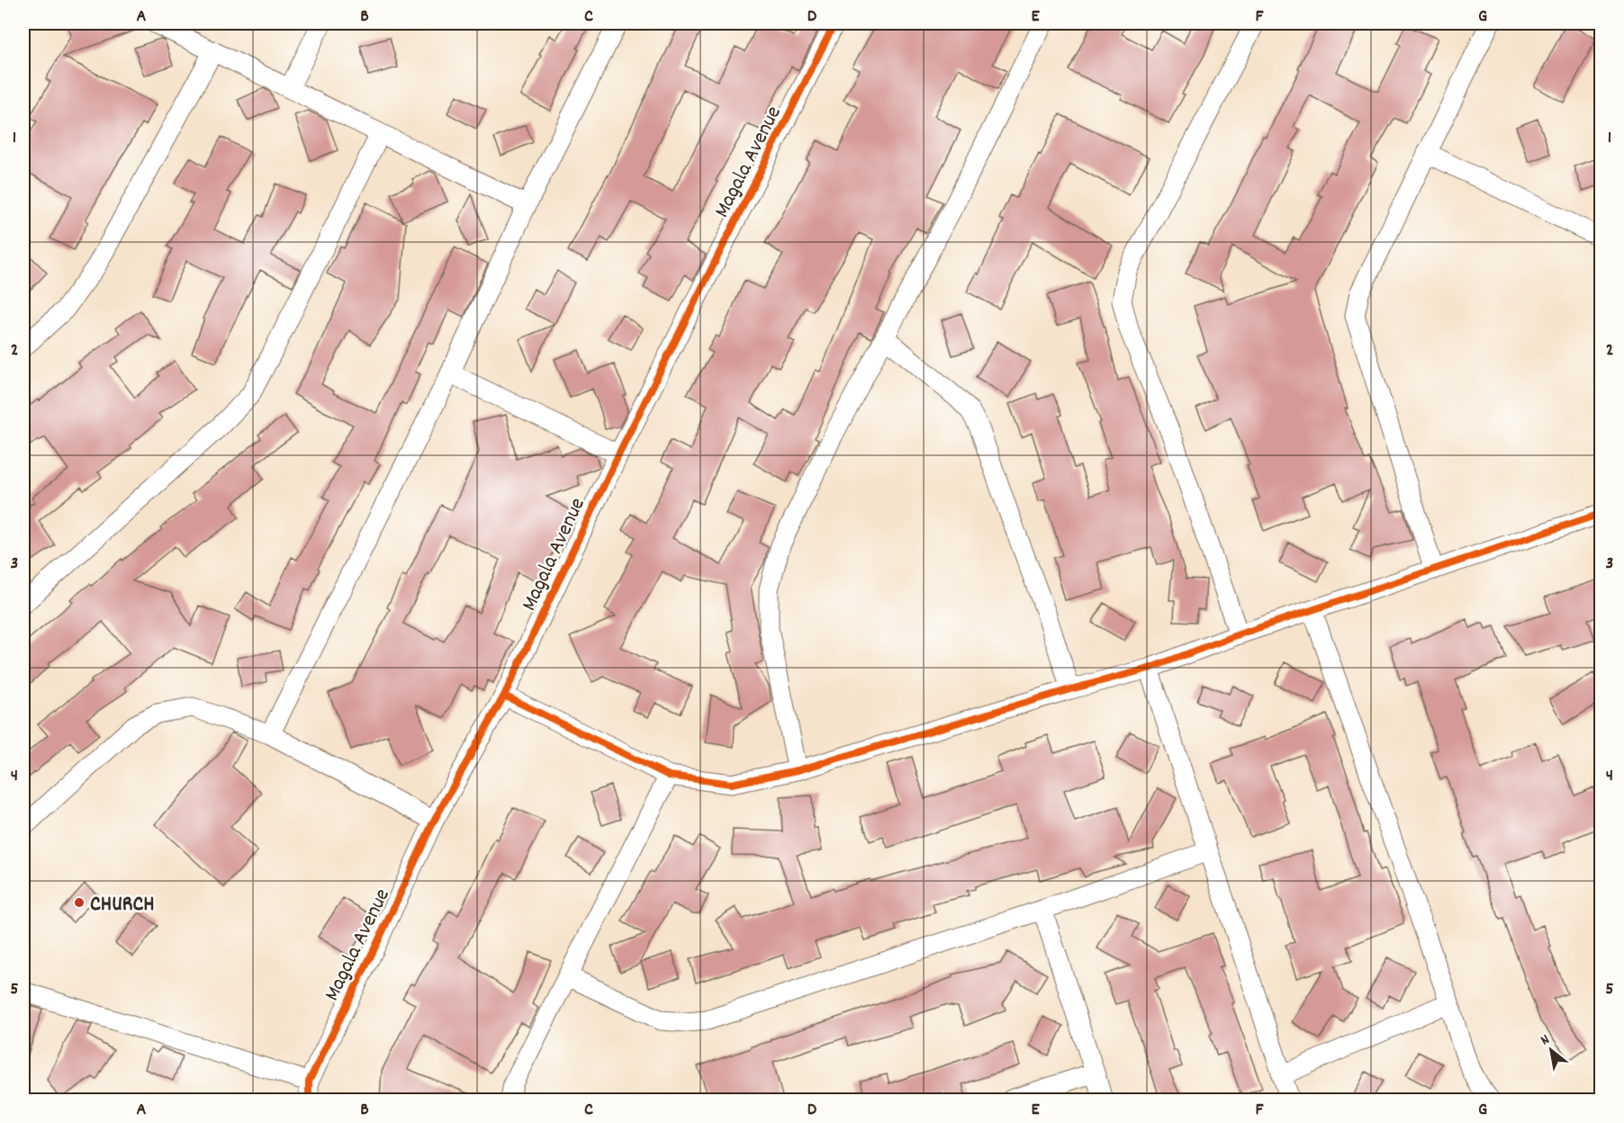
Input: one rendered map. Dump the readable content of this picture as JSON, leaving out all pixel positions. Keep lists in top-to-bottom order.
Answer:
{
  "streets": {
    "street": ["Magala Avenue"]
  },
  "places": ["CHURCH"],
  "north": "top left",
  "grid": {
    "columns": [
      "A",
      "B",
      "C",
      "D",
      "E",
      "F",
      "G"
    ],
    "rows": [
      "1",
      "2",
      "3",
      "4",
      "5"
    ]
  }
}
